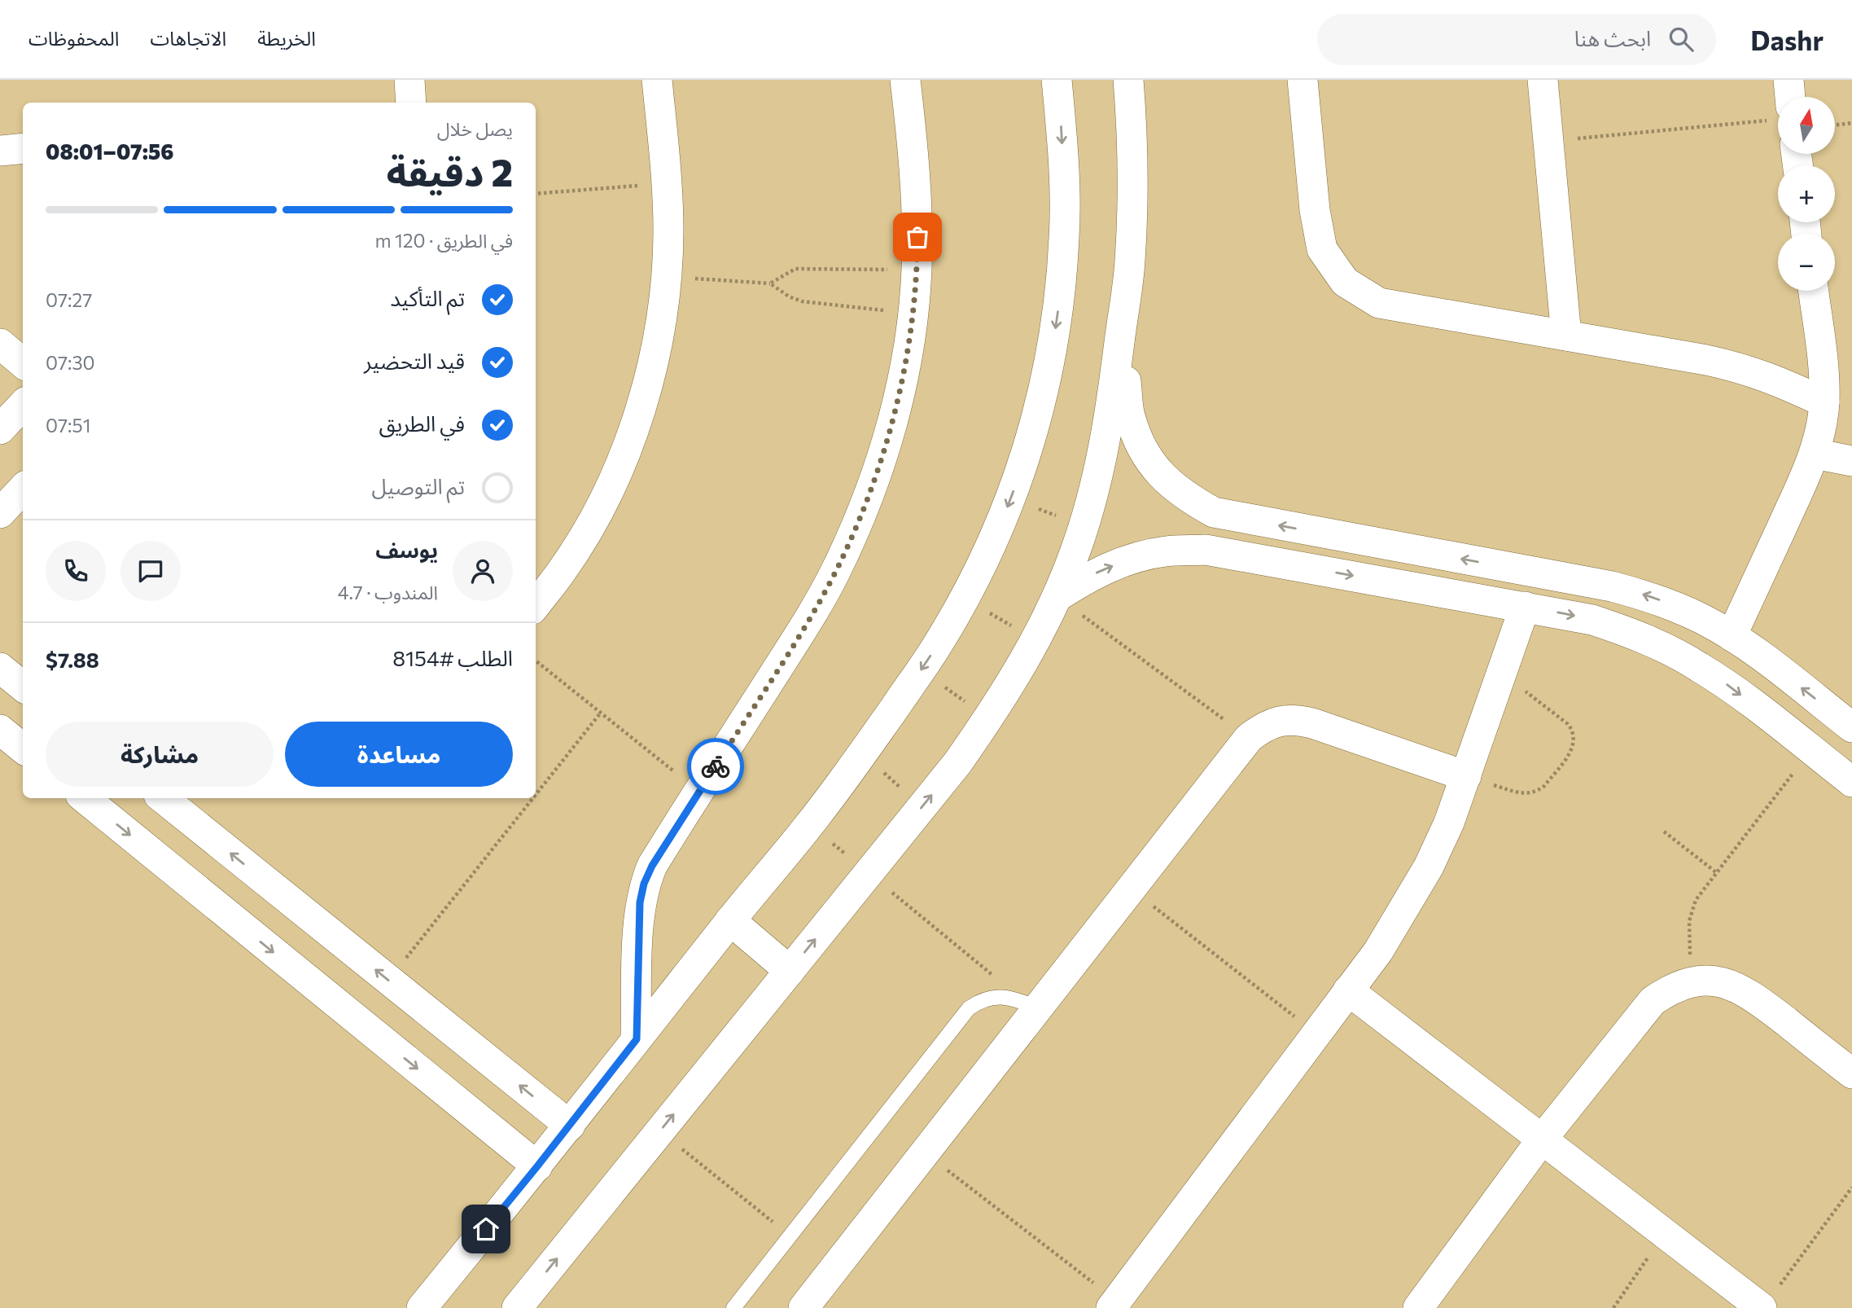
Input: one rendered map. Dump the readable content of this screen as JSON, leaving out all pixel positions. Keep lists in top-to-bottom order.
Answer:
{
  "north": "top",
  "page": {
    "header": "Dashr",
    "search": "ابحث هنا",
    "nav": ["الخريطة", "الاتجاهات", "المحفوظات"],
    "map_buttons": ["+", "−"],
    "heading": ["2 دقيقة", "يصل خلال", "07:56–08:01"],
    "panel": [
      "يوسف",
      "المندوب · 4.7",
      "الطلب #8154",
      "$7.88"
    ],
    "bar": "في الطريق · 120 m",
    "list": [
      ["تم التأكيد", "07:27"],
      ["قيد التحضير", "07:30"],
      ["في الطريق", "07:51"],
      "تم التوصيل"
    ],
    "buttons": ["مساعدة", "مشاركة"]
  }
}
